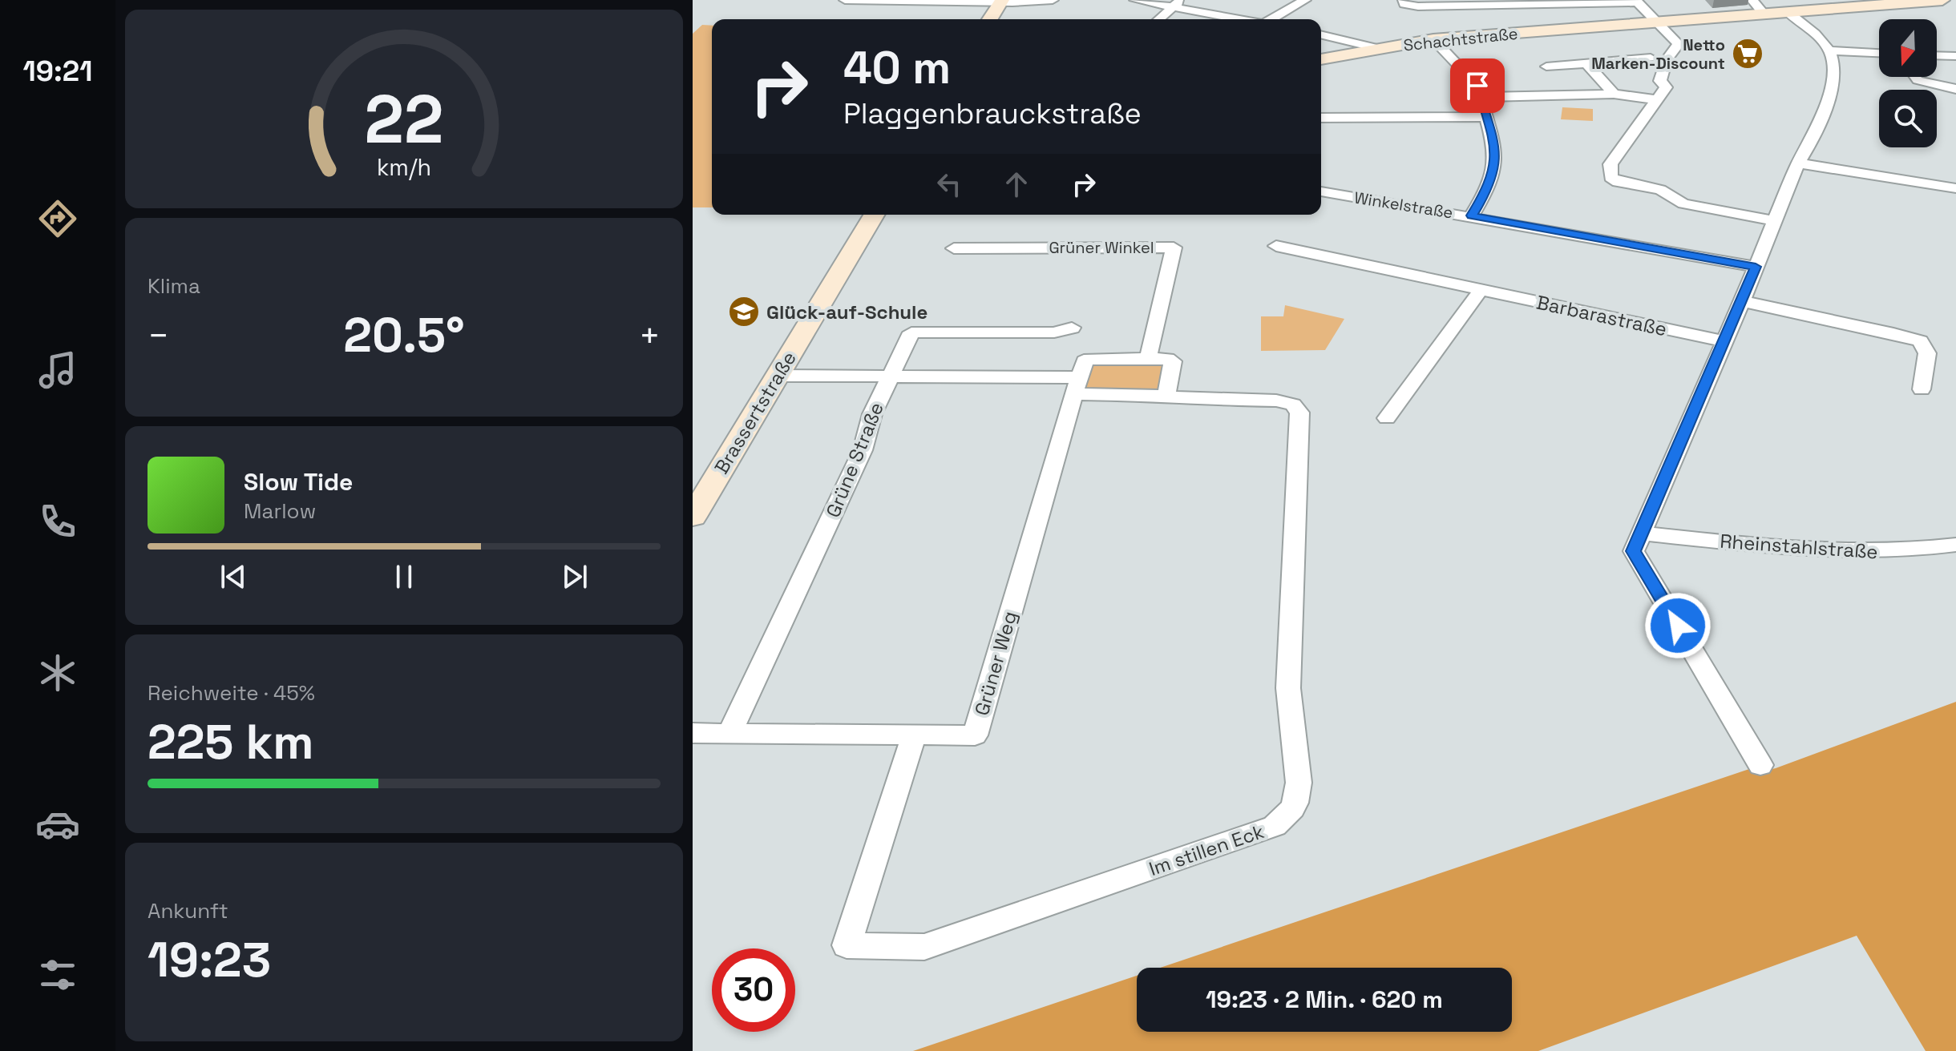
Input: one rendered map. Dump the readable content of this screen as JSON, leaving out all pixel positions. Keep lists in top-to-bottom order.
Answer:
{
  "streets": {
    "street": [
      "Schachtstraße",
      "Winkelstraße",
      "Grüner Winkel",
      "Barbarastraße",
      "Brassertstraße",
      "Grüne Straße",
      "Rheinstahlstraße",
      "Grüner Weg",
      "Im stillen Eck"
    ]
  },
  "crossings": [
    ["Grüne Straße", "Grüner Weg"],
    ["Grüner Weg", "Im stillen Eck"]
  ],
  "places": {
    "supermarket": ["Netto Marken-Discount"],
    "school or university": ["Glück-auf-Schule"]
  },
  "north": "bottom",
  "page": {
    "tabs": "19:21",
    "turn": ["40 m", "Plaggenbrauckstraße"],
    "tile": [
      "Klima",
      ["Reichweite · 45%", "225 km"],
      ["Ankunft", "19:23"]
    ],
    "heat": ["−", "20.5°", "+"],
    "song": ["Slow Tide", "Marlow"],
    "limit": "30",
    "trip": "19:23 · 2 Min. · 620 m",
    "gauge": ["22", "km/h"]
  }
}
